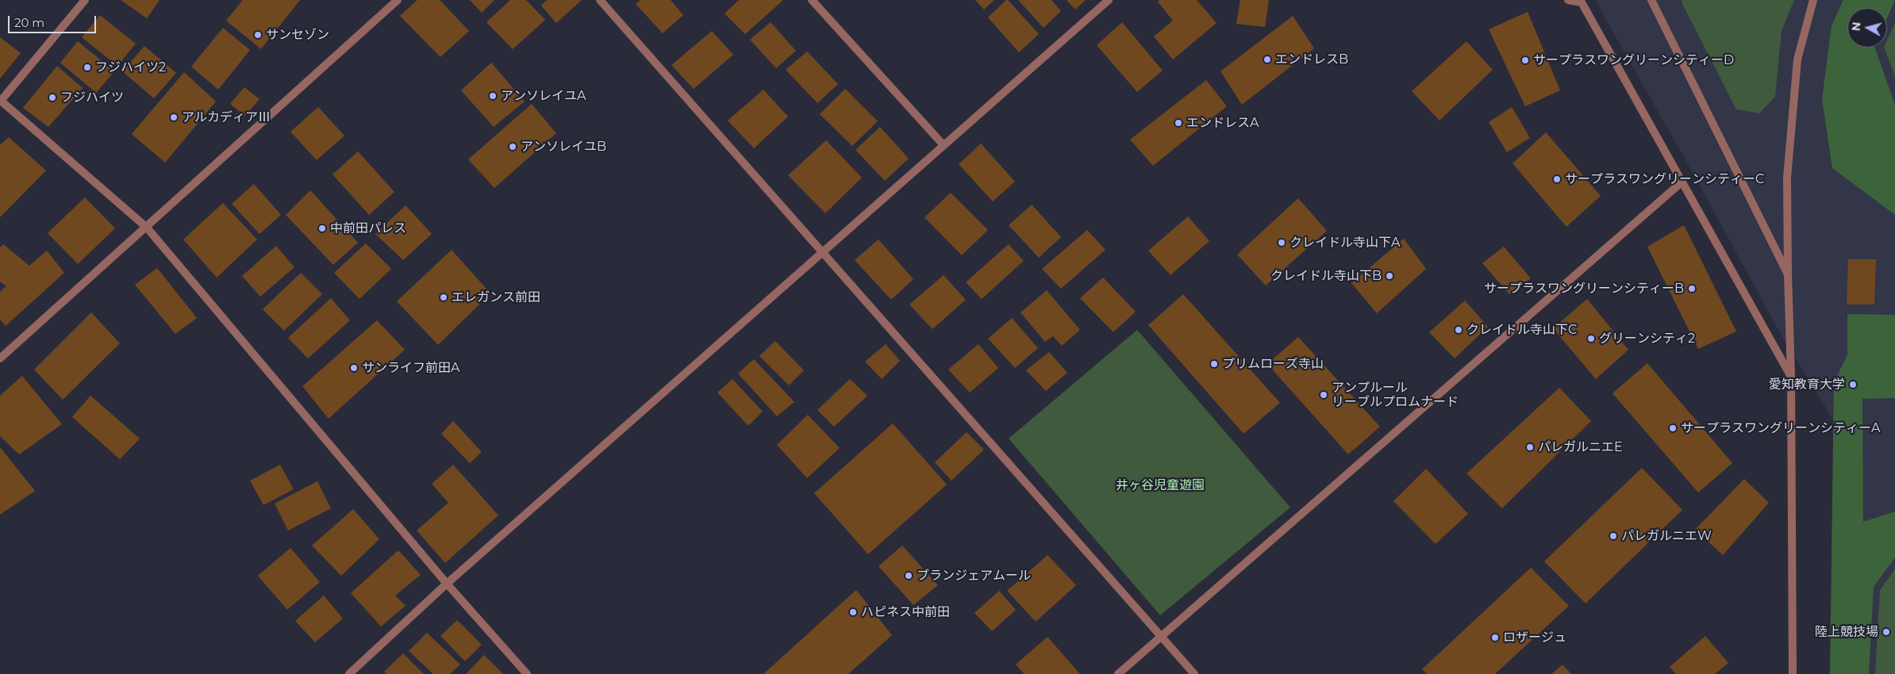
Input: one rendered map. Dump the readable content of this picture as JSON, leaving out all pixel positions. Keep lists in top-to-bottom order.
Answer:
{
  "parks": ["井ヶ谷児童遊園"],
  "places": [
    "サンセゾン",
    "エンドレスB",
    "サープラスワングリーンシティーD",
    "フジハイツ2",
    "アンソレイユA",
    "フジハイツ",
    "アルカディアⅢ",
    "エンドレスA",
    "アンソレイユB",
    "サープラスワングリーンシティーC",
    "中前田パレス",
    "クレイドル寺山下A",
    "クレイドル寺山下B",
    "サープラスワングリーンシティーB",
    "エレガンス前田",
    "クレイドル寺山下C",
    "グリーンシティ2",
    "プリムローズ寺山",
    "サンライフ前田A",
    "愛知教育大学",
    "アンプルール リーブルプロムナード",
    "サープラスワングリーンシティーA",
    "パレガルニエE",
    "パレガルニエW",
    "ブランジェアムール",
    "ハピネス中前田",
    "陸上競技場",
    "ロザージュ"
  ],
  "scale_bar": "20 m",
  "north": "left"
}
